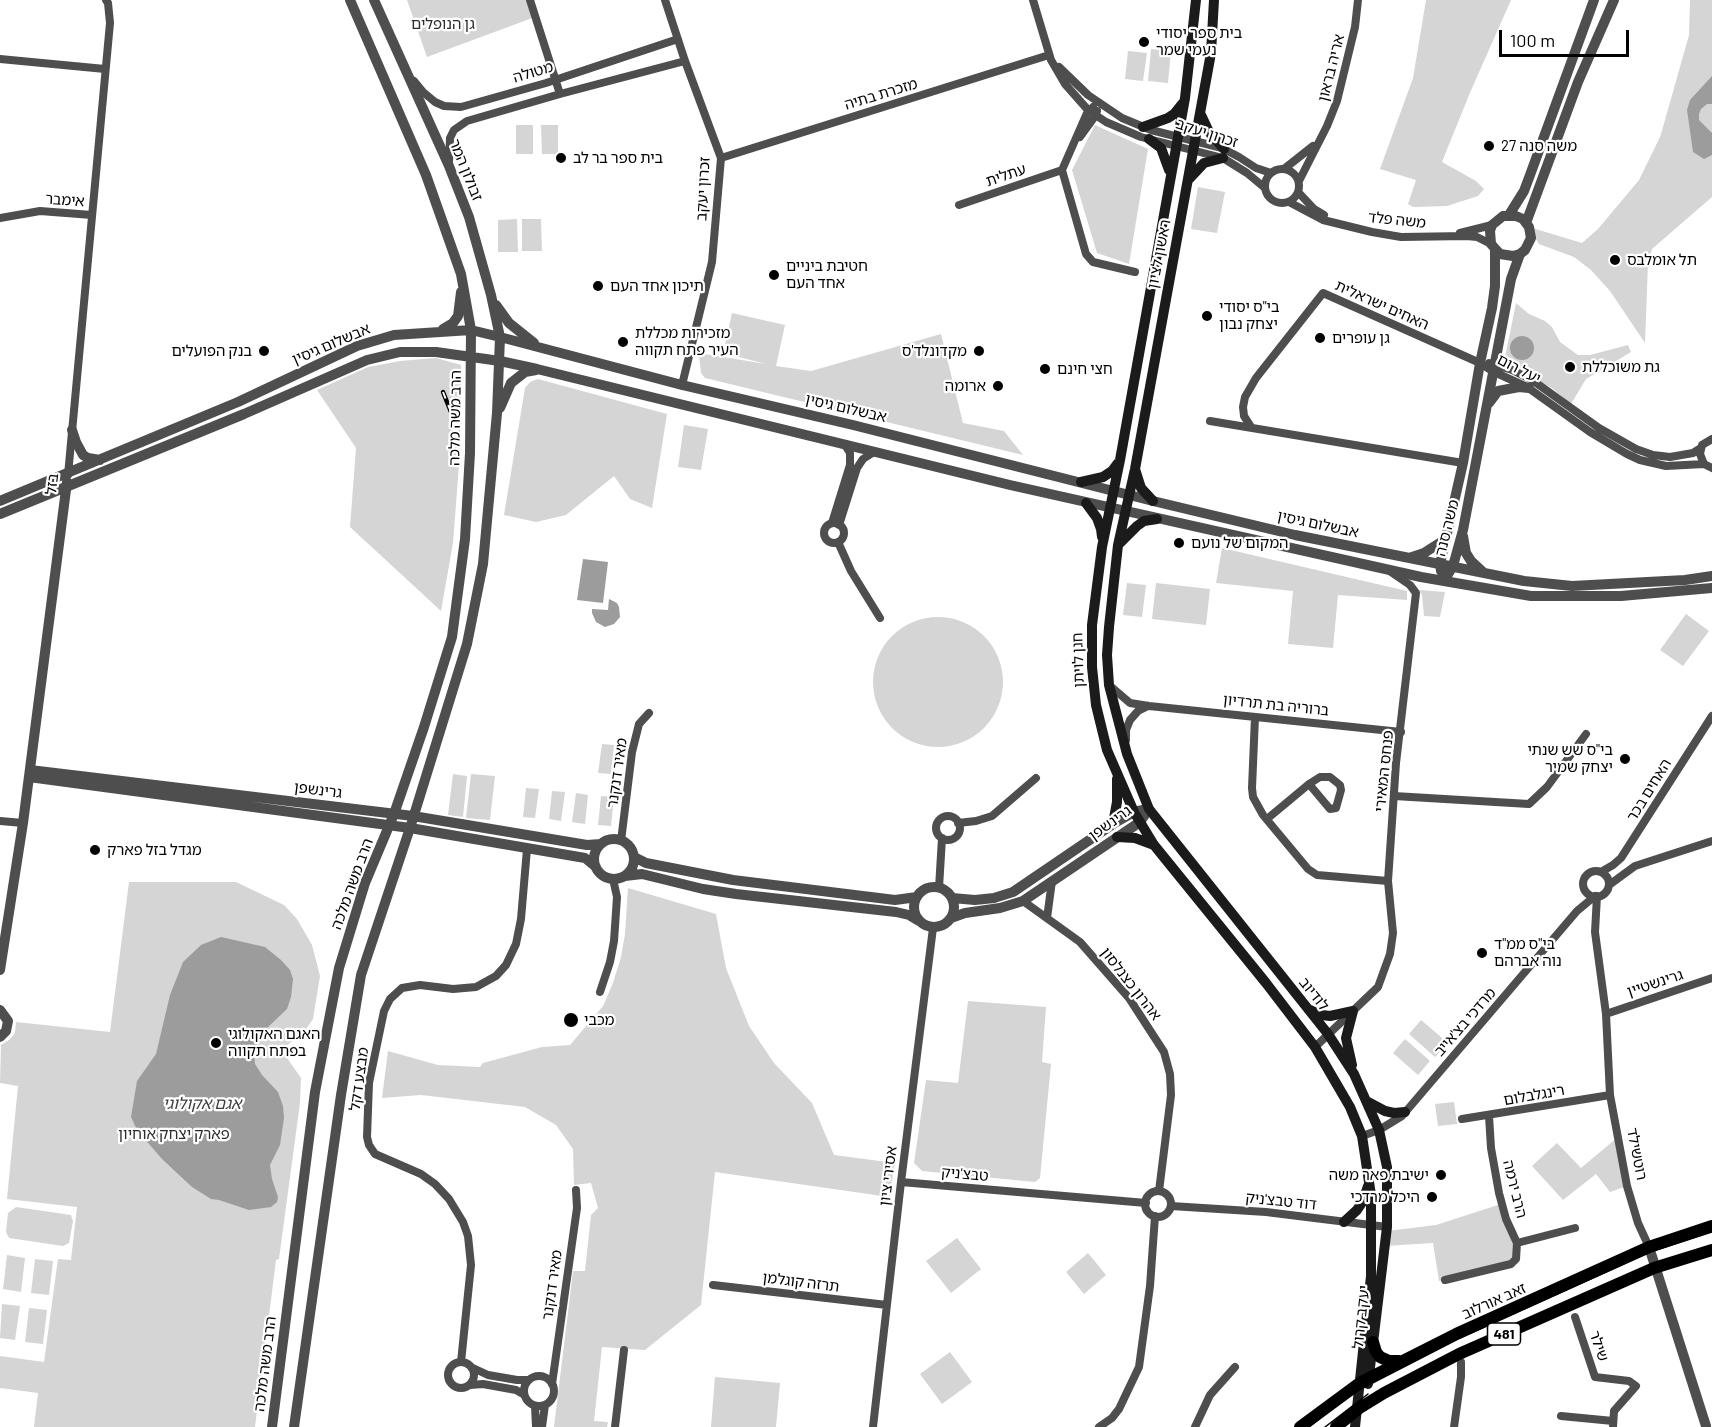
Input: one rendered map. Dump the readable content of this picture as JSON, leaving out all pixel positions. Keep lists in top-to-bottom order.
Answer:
{
  "streets": {
    "main road": [
      "ראשון לציון",
      "חנן לויתן",
      "לודיוב",
      "זאב אורלוב",
      "יעקב קרול",
      "481"
    ],
    "street": [
      "אריה בראון",
      "מטולה",
      "מזכרת בתיה",
      "זכרון יעקב",
      "זבולון המר",
      "עתלית",
      "אימבר",
      "משה פלד",
      "האחים ישראלית",
      "אבשלום גיסין",
      "יעל רום",
      "הרב משה מלכה",
      "בזל",
      "משה סנה",
      "ברוריה בת תרדיון",
      "פנחס המאירי",
      "מאיר דנקנר",
      "גרינשפן",
      "האחים בכר",
      "גרינשטיין",
      "אהרון כצנלסון",
      "מרדכי בצ'אייב",
      "מבצע דקל",
      "רינגלבלום",
      "רוטשילד",
      "טבצ'ניק",
      "אסירי ציון",
      "הרב ירמה",
      "דוד טבצ'ניק",
      "תרזה קוגלמן",
      "שילר"
    ]
  },
  "crossings": [
    ["אריה בראון", "זכרון יעקב"],
    ["אריה בראון", "משה פלד"],
    ["מטולה", "זכרון יעקב"],
    ["מטולה", "זבולון המר"],
    ["מזכרת בתיה", "זכרון יעקב"],
    ["זכרון יעקב", "משה פלד"],
    ["זכרון יעקב", "ראשון לציון"],
    ["זכרון יעקב", "אבשלום גיסין"],
    ["זבולון המר", "אבשלום גיסין"],
    ["אימבר", "בזל"],
    ["משה פלד", "משה סנה"],
    ["ראשון לציון", "אבשלום גיסין"],
    ["ראשון לציון", "חנן לויתן"],
    ["האחים ישראלית", "יעל רום"],
    ["האחים ישראלית", "משה סנה"],
    ["אבשלום גיסין", "הרב משה מלכה"],
    ["אבשלום גיסין", "בזל"],
    ["אבשלום גיסין", "משה סנה"],
    ["אבשלום גיסין", "חנן לויתן"],
    ["אבשלום גיסין", "פנחס המאירי"],
    ["יעל רום", "משה סנה"],
    ["הרב משה מלכה", "גרינשפן"],
    ["בזל", "גרינשפן"],
    ["חנן לויתן", "ברוריה בת תרדיון"],
    ["חנן לויתן", "גרינשפן"],
    ["חנן לויתן", "לודיוב"],
    ["ברוריה בת תרדיון", "פנחס המאירי"],
    ["מאיר דנקנר", "גרינשפן"],
    ["גרינשפן", "אהרון כצנלסון"],
    ["גרינשפן", "לודיוב"],
    ["גרינשפן", "אסירי ציון"],
    ["האחים בכר", "רוטשילד"],
    ["גרינשטיין", "רוטשילד"],
    ["אהרון כצנלסון", "טבצ'ניק"],
    ["אהרון כצנלסון", "דוד טבצ'ניק"],
    ["לודיוב", "מרדכי בצ'אייב"],
    ["לודיוב", "דוד טבצ'ניק"],
    ["לודיוב", "יעקב קרול"],
    ["רינגלבלום", "רוטשילד"],
    ["רינגלבלום", "הרב ירמה"],
    ["רוטשילד", "זאב אורלוב"],
    ["רוטשילד", "481"],
    ["טבצ'ניק", "אסירי ציון"],
    ["טבצ'ניק", "דוד טבצ'ניק"],
    ["אסירי ציון", "תרזה קוגלמן"],
    ["דוד טבצ'ניק", "יעקב קרול"],
    ["זאב אורלוב", "יעקב קרול"],
    ["יעקב קרול", "481"]
  ],
  "water": ["אגם אקולוגי"],
  "parks": ["גן הנופלים", "פארק יצחק אוחיון"],
  "places": [
    "בית ספר יסודי נעמי שמר",
    "משה סנה 27",
    "בית ספר בר לב",
    "תל אומלבס",
    "חטיבת ביניים אחד העם",
    "תיכון אחד העם",
    "בי\"ס יסודי יצחק נבון",
    "גן עופרים",
    "מזכירות מכללת העיר פתח תקווה",
    "בנק הפועלים",
    "מקדונלד'ס",
    "גת משוכללת",
    "חצי חינם",
    "ארומה",
    "המקום של נועם",
    "בי\"ס שש שנתי יצחק שמיר",
    "מגדל בזל פארק",
    "בי\"ס ממ\"ד נוה אברהם",
    "מכבי",
    "האגם האקולוגי בפתח תקווה",
    "ישיבת פאר משה",
    "היכל מרדכי"
  ],
  "scale_bar": "100 m"
}
